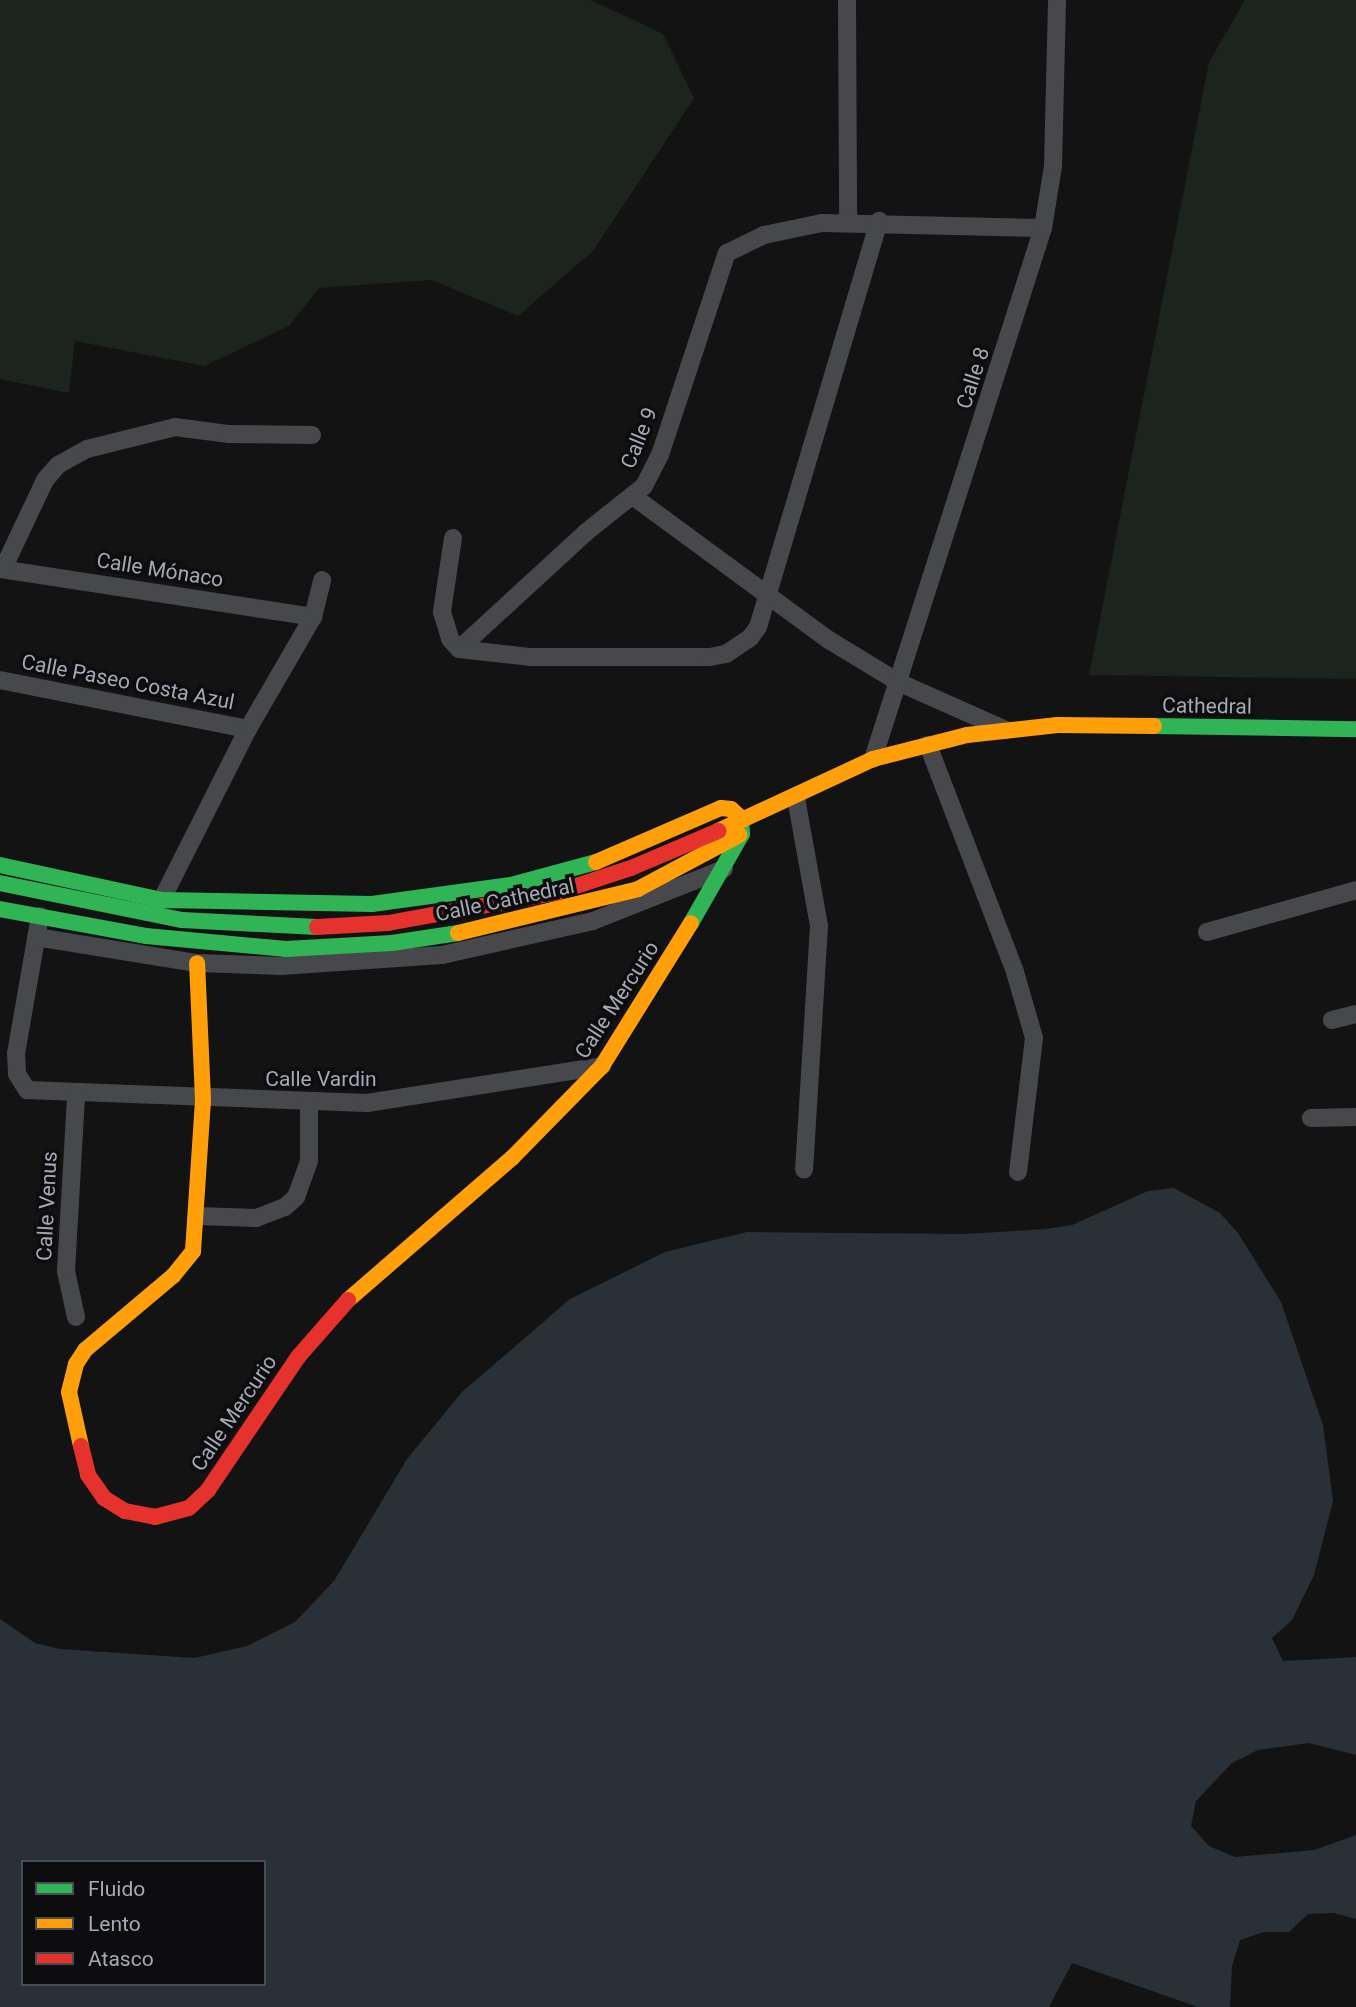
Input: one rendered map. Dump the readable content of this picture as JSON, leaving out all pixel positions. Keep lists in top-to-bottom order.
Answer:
{
  "streets": {
    "street": [
      "Calle 8",
      "Calle 9",
      "Calle Mónaco",
      "Calle Paseo Costa Azul",
      "Cathedral",
      "Calle Cathedral",
      "Calle Mercurio",
      "Calle Vardin",
      "Calle Venus"
    ]
  },
  "crossings": [
    ["Calle 8", "Calle Cathedral"],
    ["Cathedral", "Calle Cathedral"],
    ["Calle Cathedral", "Calle Mercurio"],
    ["Calle Mercurio", "Calle Vardin"],
    ["Calle Vardin", "Calle Venus"]
  ],
  "legend": ["Fluido", "Lento", "Atasco"]
}
